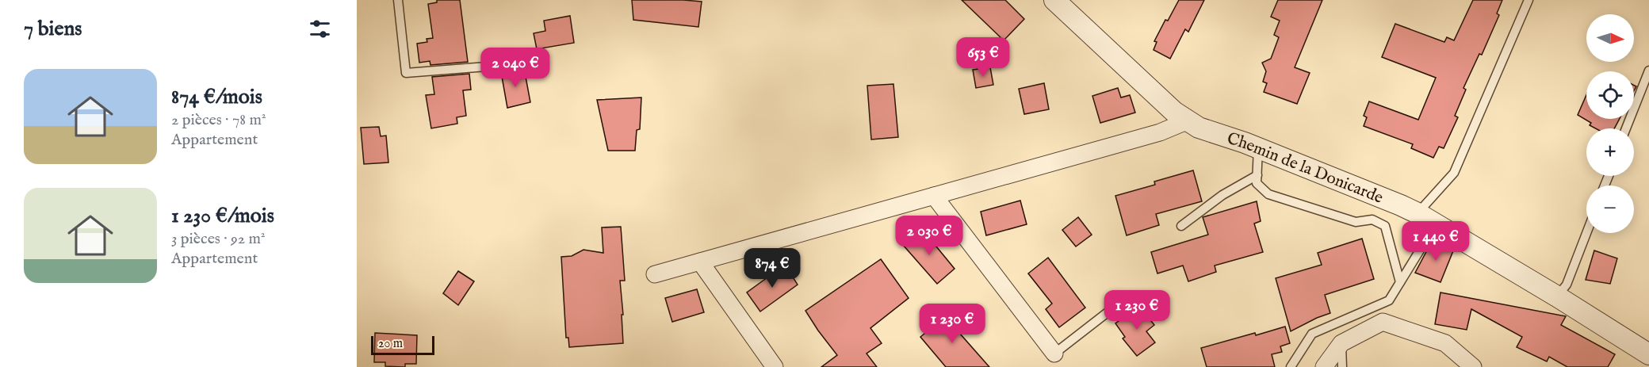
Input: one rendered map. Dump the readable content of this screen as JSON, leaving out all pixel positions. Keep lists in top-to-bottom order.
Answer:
{
  "streets": {
    "street": ["Chemin de la Donicarde"]
  },
  "scale_bar": "20 m",
  "north": "right",
  "page": {
    "heading": "7 biens",
    "map_buttons": ["+", "−"],
    "price": [
      "653 €",
      "2 040 €",
      "2 030 €",
      "1 440 €",
      "874 €",
      "1 230 €",
      "1 230 €"
    ],
    "list": [
      {
        "name": "874 €/mois",
        "note": "2 pièces · 78 m² · Appartement"
      },
      {
        "name": "1 230 €/mois",
        "note": "3 pièces · 92 m² · Appartement"
      }
    ],
    "scale": "20 m"
  }
}
